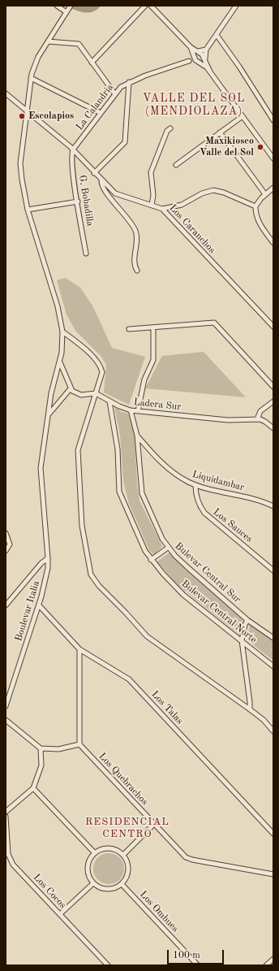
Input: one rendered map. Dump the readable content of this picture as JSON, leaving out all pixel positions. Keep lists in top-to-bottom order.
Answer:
{
  "streets": {
    "street": [
      "La Calandria",
      "G. Bobadilla",
      "Los Caranchos",
      "Ladera Sur",
      "Liquidambar",
      "Los Sauces",
      "Bulevar Central Sur",
      "Boulevar Italia",
      "Bulevar Central Norte",
      "Los Talas",
      "Los Quebrachos",
      "Los Cocos",
      "Los Ombues"
    ]
  },
  "crossings": [
    ["La Calandria", "G. Bobadilla"],
    ["La Calandria", "Los Caranchos"],
    ["G. Bobadilla", "Los Caranchos"],
    ["Los Caranchos", "Boulevar Italia"],
    ["Ladera Sur", "Bulevar Central Sur"],
    ["Ladera Sur", "Bulevar Central Norte"],
    ["Liquidambar", "Los Sauces"],
    ["Liquidambar", "Bulevar Central Sur"],
    ["Boulevar Italia", "Los Talas"]
  ],
  "districts": ["VALLE DEL SOL (MENDIOLAZA)", "RESIDENCIAL CENTRO"],
  "places": ["Escolapios", "Maxikiosco Valle del Sol"],
  "scale_bar": "100 m"
}
